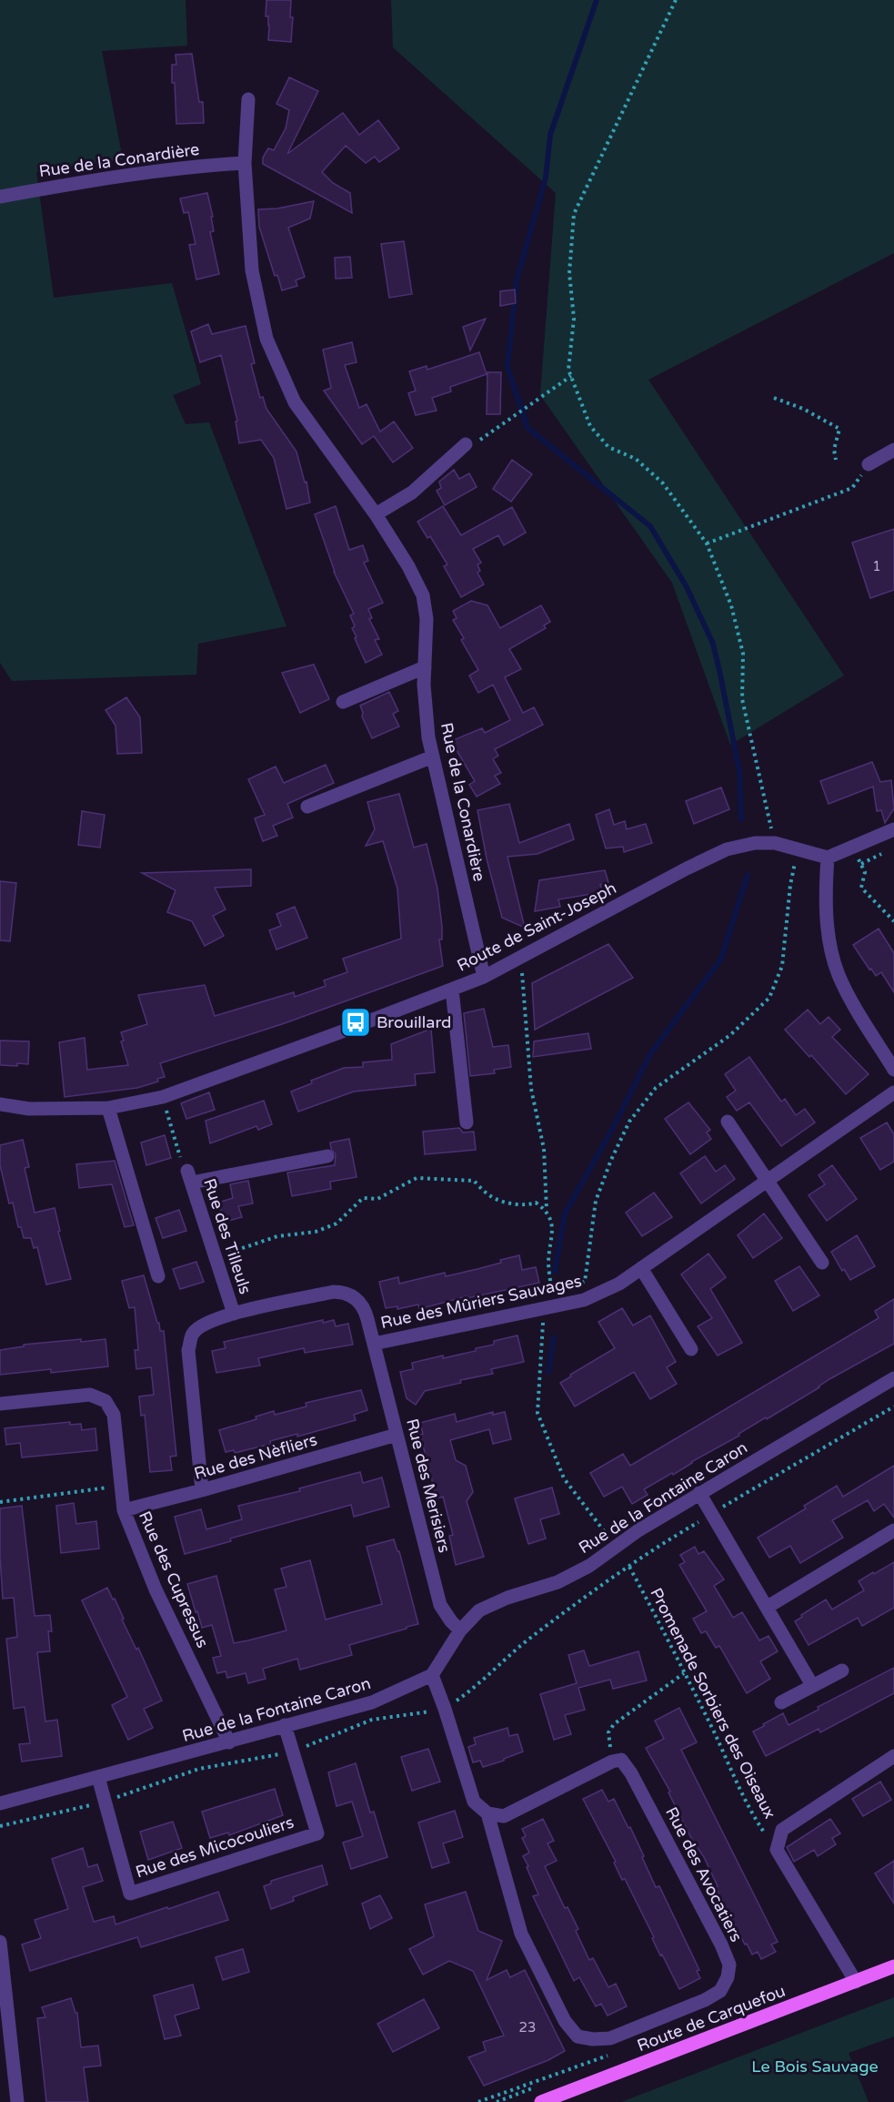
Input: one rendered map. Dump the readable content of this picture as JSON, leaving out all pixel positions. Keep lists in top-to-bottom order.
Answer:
{
  "streets": {
    "main road": ["Route de Carquefou"],
    "street": [
      "Rue de la Conardière",
      "Route de Saint-Joseph",
      "Rue des Tilleuls",
      "Rue des Mûriers Sauvages",
      "Rue des Nèfliers",
      "Rue des Merisiers",
      "Rue de la Fontaine Caron",
      "Rue des Cupressus",
      "Rue des Micocouliers",
      "Rue des Avocatiers"
    ],
    "path": ["Promenade Sorbiers des Oiseaux"]
  },
  "crossings": [
    ["Rue de la Conardière", "Route de Saint-Joseph"],
    ["Rue des Tilleuls", "Rue des Mûriers Sauvages"],
    ["Rue des Mûriers Sauvages", "Rue des Nèfliers"],
    ["Rue des Mûriers Sauvages", "Rue des Merisiers"],
    ["Rue des Nèfliers", "Rue des Merisiers"],
    ["Rue des Nèfliers", "Rue des Cupressus"],
    ["Rue des Merisiers", "Rue de la Fontaine Caron"],
    ["Rue de la Fontaine Caron", "Rue des Cupressus"],
    ["Rue de la Fontaine Caron", "Rue des Micocouliers"],
    ["Rue de la Fontaine Caron", "Rue des Avocatiers"]
  ],
  "parks": ["Le Bois Sauvage"],
  "places": {
    "bus stop": ["Brouillard"]
  },
  "house_numbers": ["1", "23"]
}
